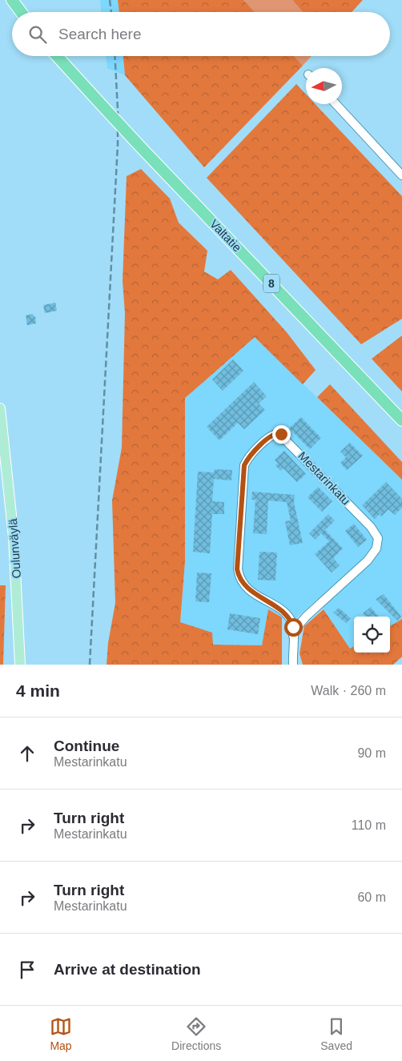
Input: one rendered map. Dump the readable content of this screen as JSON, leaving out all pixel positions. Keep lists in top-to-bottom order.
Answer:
{
  "streets": {
    "highway": ["Valtatie", "8"],
    "main road": ["Oulunväylä"],
    "street": ["Mestarinkatu"]
  },
  "north": "left",
  "page": {
    "search": "Search here",
    "heading": ["4 min", "Walk · 260 m"],
    "list": [
      ["Continue", "Mestarinkatu", "90 m"],
      ["Turn right", "Mestarinkatu", "110 m"],
      ["Turn right", "Mestarinkatu", "60 m"],
      "Arrive at destination"
    ],
    "nav": ["Map", "Directions", "Saved"]
  }
}
